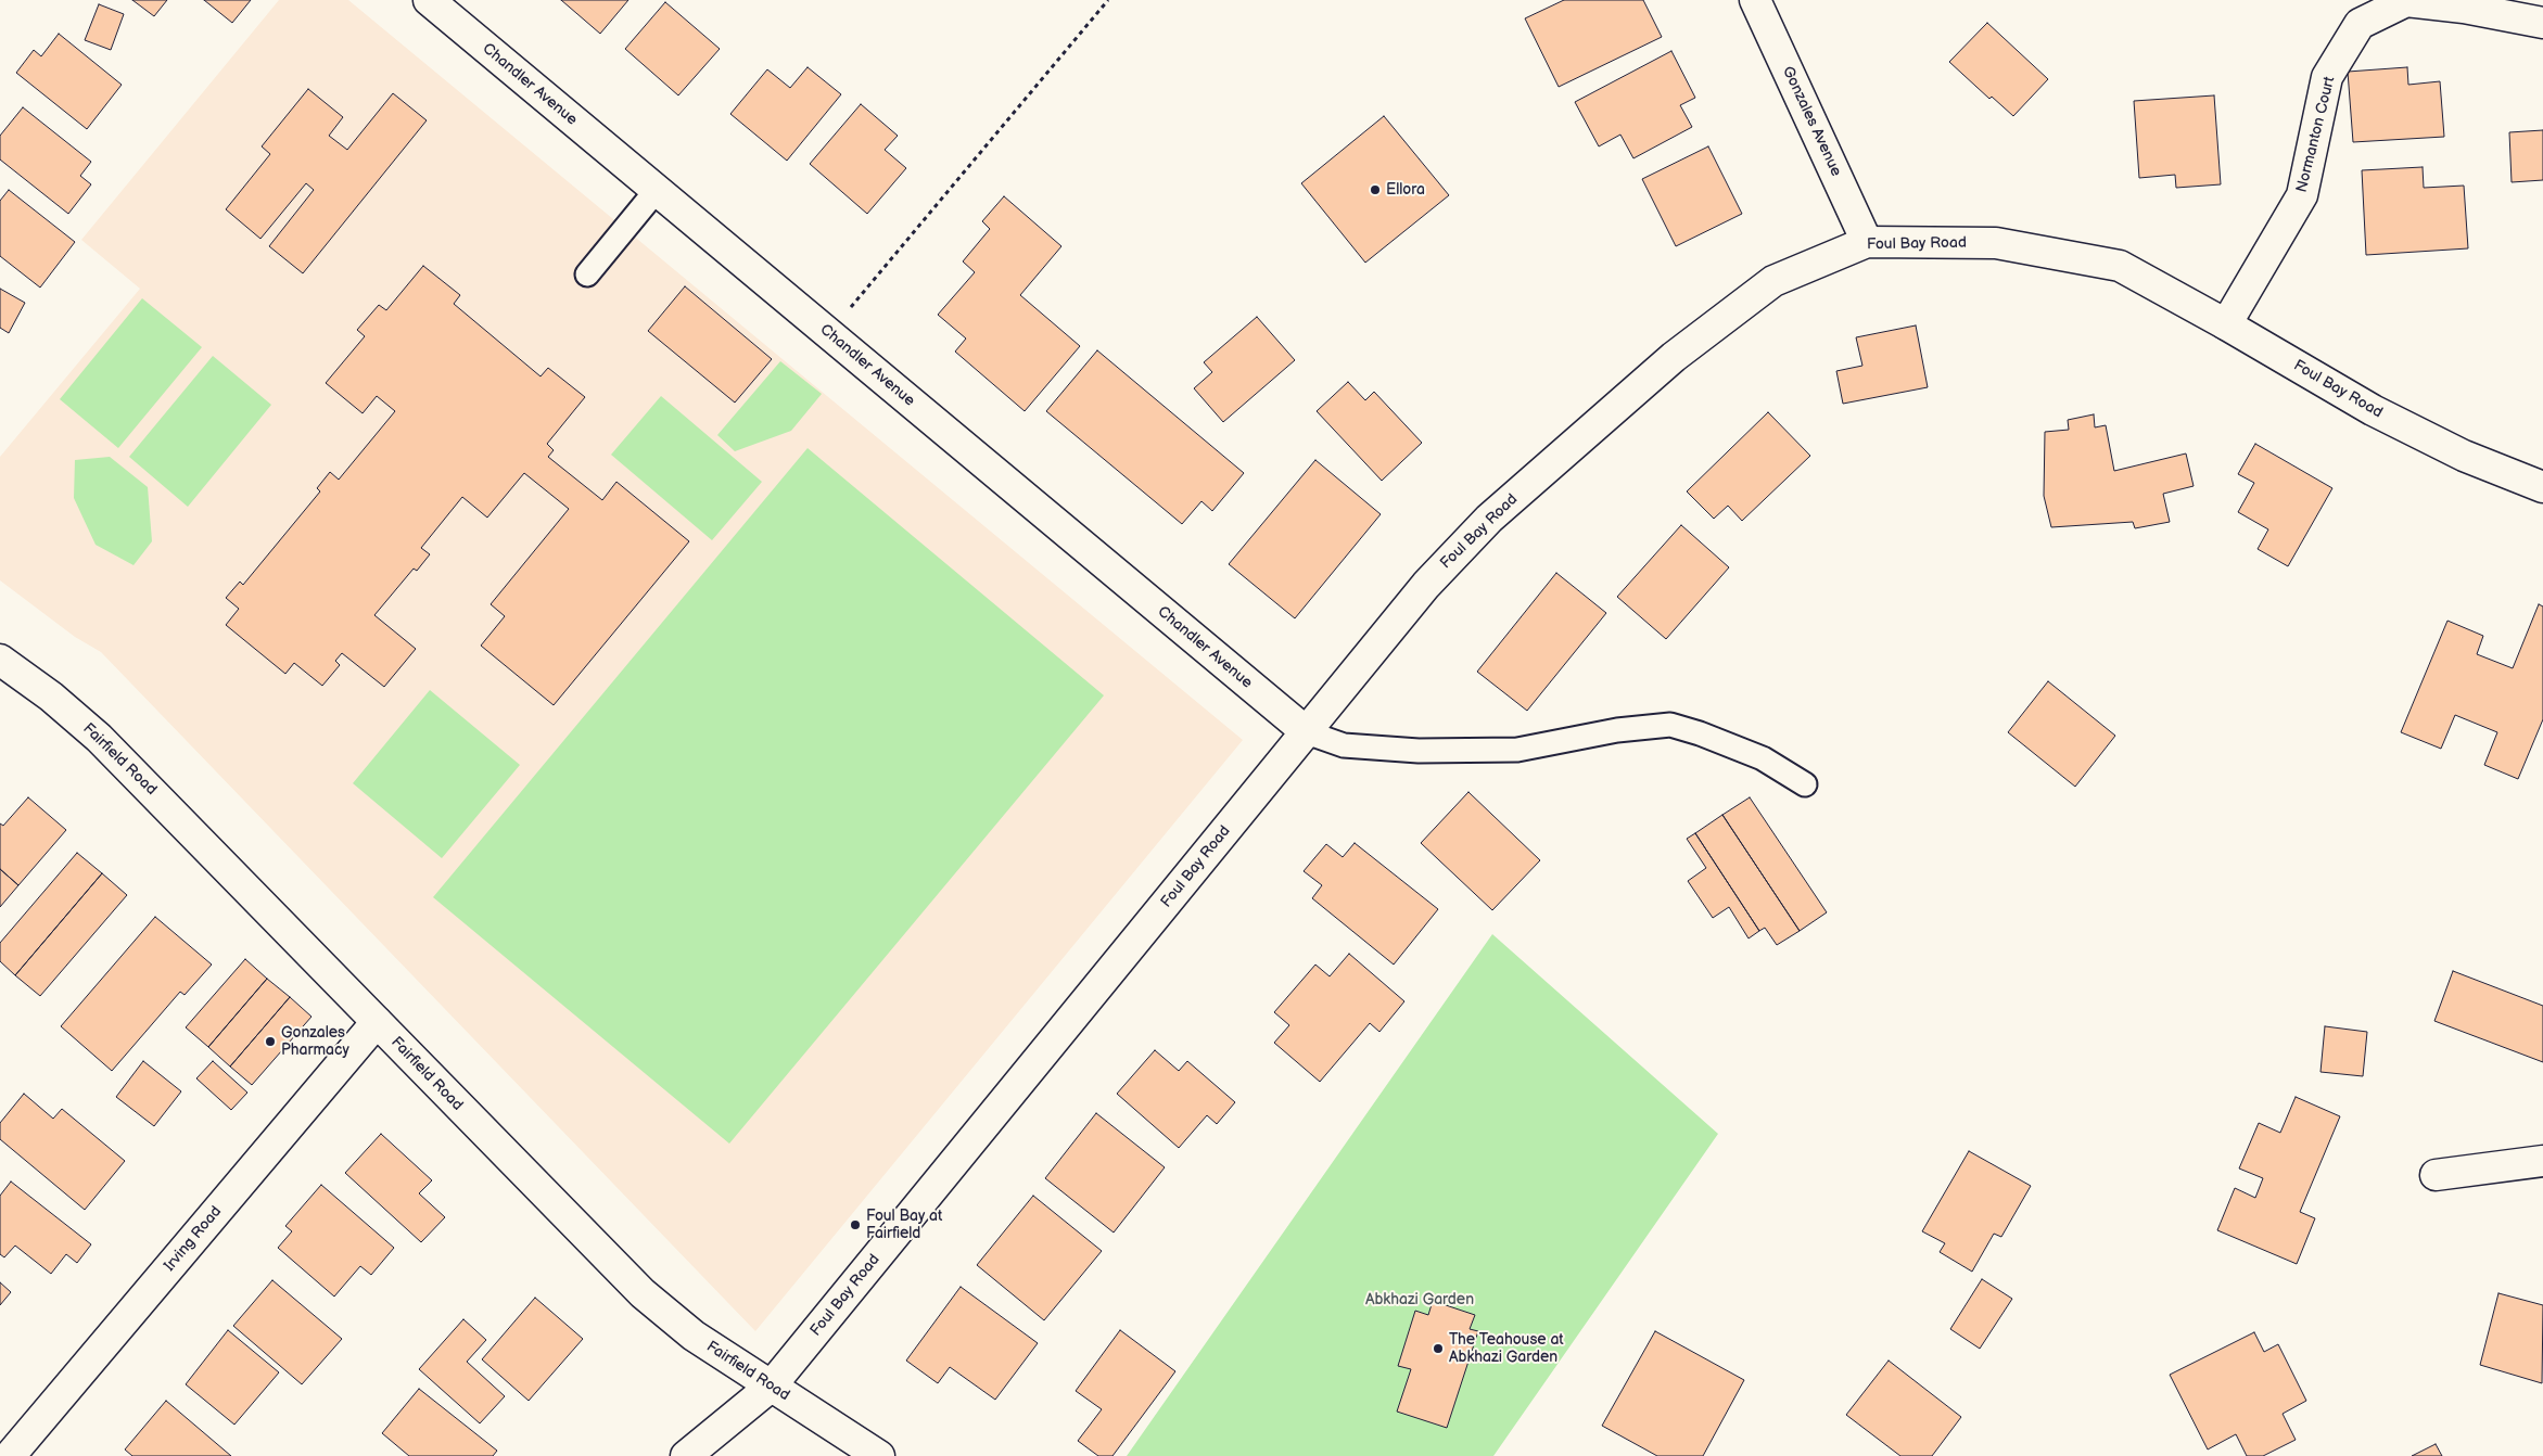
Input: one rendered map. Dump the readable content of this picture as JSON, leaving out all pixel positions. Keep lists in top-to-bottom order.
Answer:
{
  "streets": {
    "street": [
      "Chandler Avenue",
      "Gonzales Avenue",
      "Normanton Court",
      "Foul Bay Road",
      "Fairfield Road",
      "Irving Road"
    ]
  },
  "crossings": [
    ["Chandler Avenue", "Foul Bay Road"],
    ["Gonzales Avenue", "Foul Bay Road"],
    ["Normanton Court", "Foul Bay Road"],
    ["Foul Bay Road", "Fairfield Road"],
    ["Fairfield Road", "Irving Road"]
  ],
  "parks": ["Abkhazi Garden"],
  "places": [
    "Ellora",
    "Gonzales Pharmacy",
    "Foul Bay at Fairfield",
    "The Teahouse at Abkhazi Garden"
  ]
}
